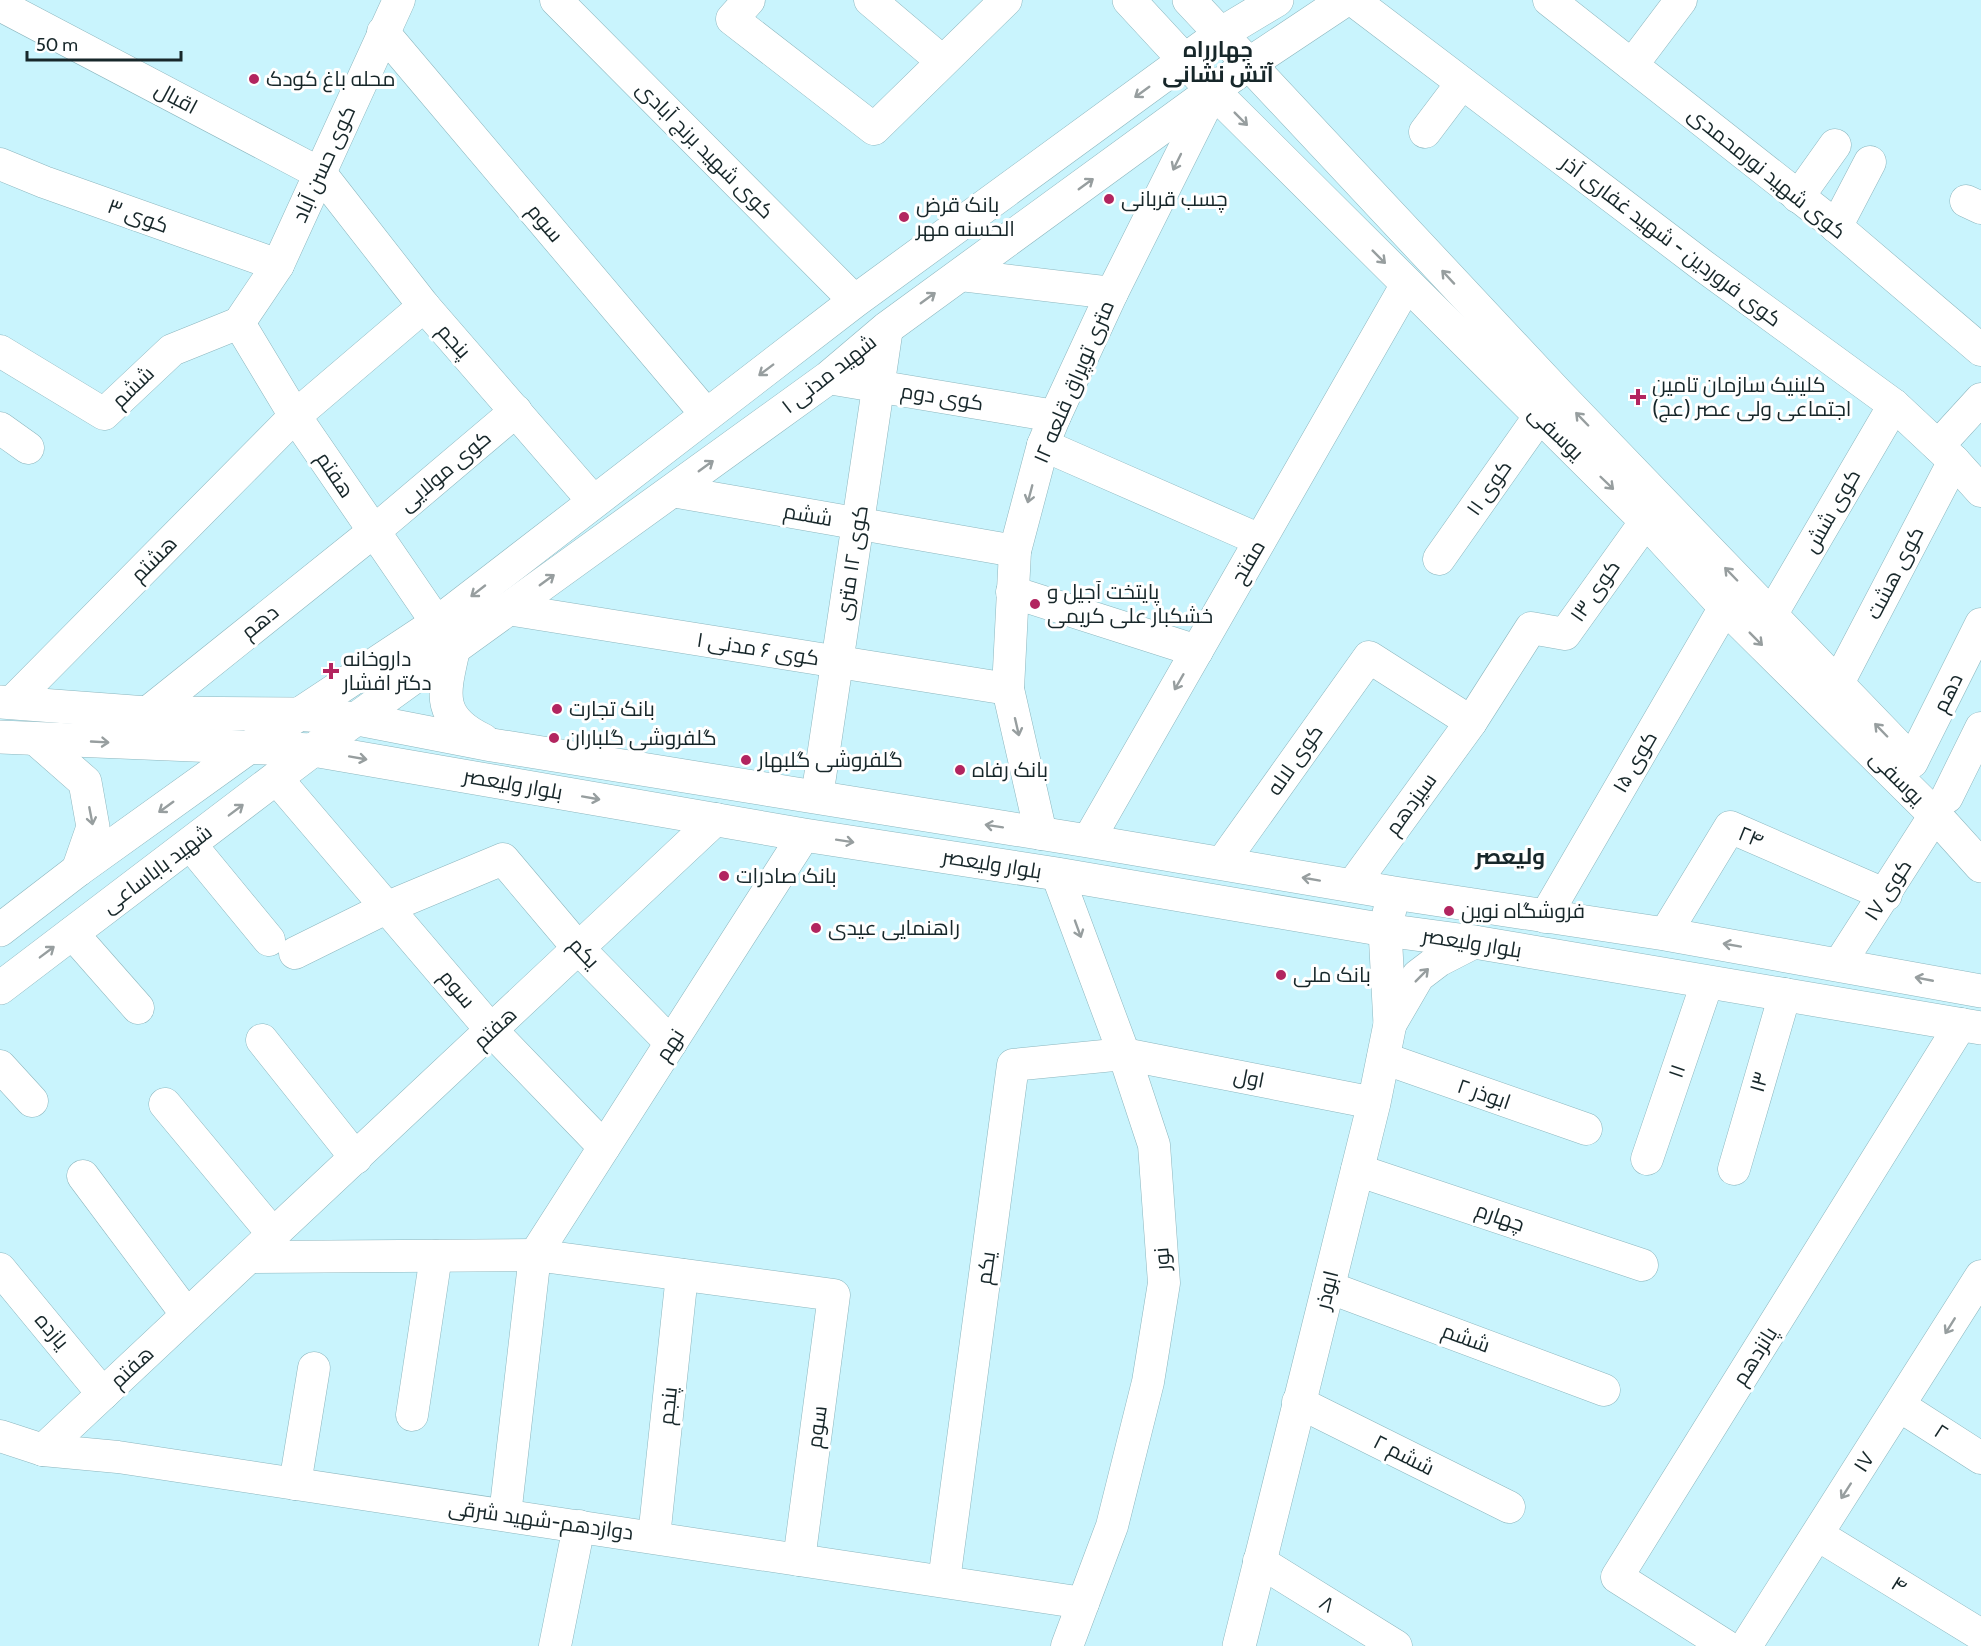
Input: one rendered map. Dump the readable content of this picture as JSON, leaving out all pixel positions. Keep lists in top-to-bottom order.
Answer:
{
  "streets": {
    "main road": [
      "شهید مدنی ۱",
      "یوسفی",
      "بلوار ولیعصر",
      "شهید باباساعی",
      "ابوذر"
    ],
    "street": [
      "اقبال",
      "کوی شهید برنج آبادی",
      "کوی حسن آباد",
      "کوی شهید نورمحمدی",
      "کوی ۳",
      "سوم",
      "کوی فروردین - شهید غفاری آذر",
      "پنجم",
      "۱۲ متری توپراق قلعه",
      "ششم",
      "کوی دوم",
      "کوی مولایی",
      "هفتم",
      "کوی ۱۱",
      "کوی شش",
      "هشتم",
      "مفتح",
      "کوی ۱۲ متری",
      "کوی هشت",
      "کوی ۱۳",
      "دهم",
      "کوی ۶ مدنی ۱",
      "کوی لاله",
      "کوی ۱۵",
      "سیزدهم",
      "۲۴",
      "کوی ۱۷",
      "یکم",
      "نهم",
      "۱۱",
      "اول",
      "۱۳",
      "۲ ابوذر",
      "چهارم",
      "نور",
      "یازده",
      "پانزدهم",
      "۲",
      "ششم ۲",
      "۱۷",
      "دوازدهم-شهید شرقی",
      "۴",
      "۸"
    ]
  },
  "crossings": [
    ["اقبال", "کوی حسن آباد"],
    ["اقبال", "پنجم"],
    ["کوی شهید برنج آبادی", "شهید مدنی ۱"],
    ["کوی حسن آباد", "کوی ۳"],
    ["کوی حسن آباد", "سوم"],
    ["کوی حسن آباد", "پنجم"],
    ["کوی حسن آباد", "ششم"],
    ["کوی حسن آباد", "هفتم"],
    ["سوم", "پنجم"],
    ["سوم", "شهید مدنی ۱"],
    ["سوم", "هفتم"],
    ["سوم", "شهید باباساعی"],
    ["سوم", "یکم"],
    ["سوم", "نهم"],
    ["سوم", "دوازدهم-شهید شرقی"],
    ["کوی فروردین - شهید غفاری آذر", "کوی شش"],
    ["کوی فروردین - شهید غفاری آذر", "کوی هشت"],
    ["پنجم", "شهید مدنی ۱"],
    ["پنجم", "کوی مولایی"],
    ["پنجم", "هشتم"],
    ["پنجم", "دوازدهم-شهید شرقی"],
    ["شهید مدنی ۱", "۱۲ متری توپراق قلعه"],
    ["شهید مدنی ۱", "ششم"],
    ["شهید مدنی ۱", "کوی دوم"],
    ["شهید مدنی ۱", "یوسفی"],
    ["شهید مدنی ۱", "هفتم"],
    ["شهید مدنی ۱", "کوی ۱۲ متری"],
    ["شهید مدنی ۱", "کوی ۶ مدنی ۱"],
    ["شهید مدنی ۱", "بلوار ولیعصر"],
    ["شهید مدنی ۱", "شهید باباساعی"],
    ["۱۲ متری توپراق قلعه", "ششم"],
    ["۱۲ متری توپراق قلعه", "کوی دوم"],
    ["۱۲ متری توپراق قلعه", "یوسفی"],
    ["۱۲ متری توپراق قلعه", "کوی ۶ مدنی ۱"],
    ["۱۲ متری توپراق قلعه", "بلوار ولیعصر"],
    ["ششم", "هفتم"],
    ["ششم", "کوی ۱۲ متری"],
    ["ششم", "ابوذر"],
    ["کوی دوم", "کوی ۱۲ متری"],
    ["یوسفی", "کوی ۱۱"],
    ["یوسفی", "کوی شش"],
    ["یوسفی", "مفتح"],
    ["یوسفی", "کوی هشت"],
    ["یوسفی", "کوی ۱۳"],
    ["یوسفی", "دهم"],
    ["یوسفی", "کوی ۱۵"],
    ["یوسفی", "کوی ۱۷"],
    ["کوی مولایی", "هفتم"],
    ["کوی مولایی", "دهم"],
    ["هفتم", "هشتم"],
    ["هفتم", "دهم"],
    ["هفتم", "بلوار ولیعصر"],
    ["هفتم", "یکم"],
    ["هفتم", "یازده"],
    ["هفتم", "دوازدهم-شهید شرقی"],
    ["هشتم", "بلوار ولیعصر"],
    ["مفتح", "بلوار ولیعصر"],
    ["کوی ۱۲ متری", "کوی ۶ مدنی ۱"],
    ["کوی ۱۲ متری", "بلوار ولیعصر"],
    ["کوی ۱۳", "سیزدهم"],
    ["دهم", "بلوار ولیعصر"],
    ["کوی لاله", "بلوار ولیعصر"],
    ["کوی لاله", "سیزدهم"],
    ["کوی ۱۵", "بلوار ولیعصر"],
    ["بلوار ولیعصر", "سیزدهم"],
    ["بلوار ولیعصر", "۲۴"],
    ["بلوار ولیعصر", "شهید باباساعی"],
    ["بلوار ولیعصر", "کوی ۱۷"],
    ["بلوار ولیعصر", "نهم"],
    ["بلوار ولیعصر", "۱۱"],
    ["بلوار ولیعصر", "۱۳"],
    ["بلوار ولیعصر", "نور"],
    ["بلوار ولیعصر", "ابوذر"],
    ["بلوار ولیعصر", "پانزدهم"],
    ["۲۴", "کوی ۱۷"],
    ["یکم", "نهم"],
    ["یکم", "اول"],
    ["یکم", "نور"],
    ["یکم", "دوازدهم-شهید شرقی"],
    ["اول", "نور"],
    ["اول", "ابوذر"],
    ["۲ ابوذر", "ابوذر"],
    ["چهارم", "ابوذر"],
    ["نور", "دوازدهم-شهید شرقی"],
    ["ابوذر", "ششم ۲"],
    ["ابوذر", "۸"],
    ["۲", "۱۷"],
    ["۱۷", "۴"]
  ],
  "one_way": ["۱۲ متری توپراق قلعه", "۱۷"],
  "districts": ["چهارراه آتش نشانی", "ولیعصر"],
  "places": {
    "other": [
      "محله باغ کودک",
      "چسب قربانی",
      "بانک قرض الحسنه مهر",
      "پایتخت آجیل و خشکبار علی کریمی",
      "بانک تجارت",
      "گلفروشی گلباران",
      "گلفروشی گلبهار",
      "بانک رفاه",
      "بانک صادرات",
      "فروشگاه نوین",
      "راهنمایی عیدی",
      "بانک ملی"
    ],
    "health": ["کلینیک سازمان تامین اجتماعی ولی عصر (عج)", "داروخانه دکتر افشار"]
  },
  "scale_bar": "50 m"
}
